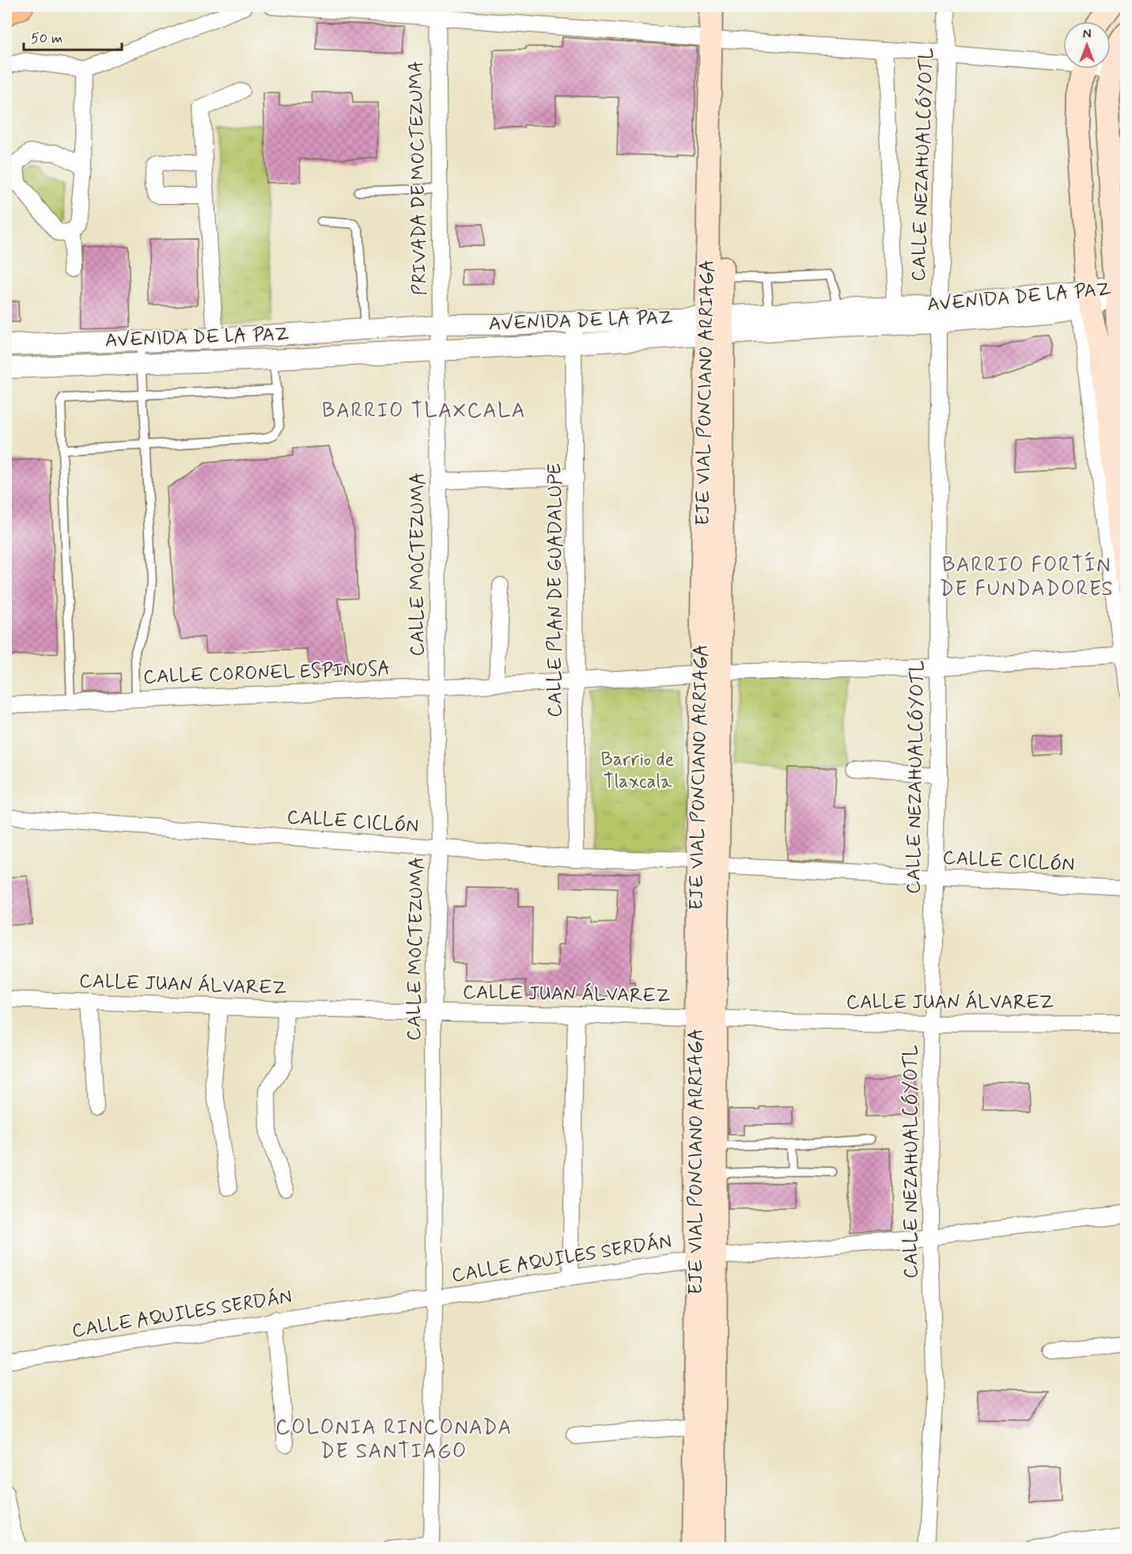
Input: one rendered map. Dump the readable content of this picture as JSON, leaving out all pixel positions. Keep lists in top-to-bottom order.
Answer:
{
  "streets": {
    "main road": ["EJE VIAL PONCIANO ARRIAGA"],
    "street": [
      "CALLE NEZAHUALCÓYOTL",
      "PRIVADA DE MOCTEZUMA",
      "AVENIDA DE LA PAZ",
      "CALLE MOCTEZUMA",
      "CALLE PLAN DE GUADALUPE",
      "CALLE CORONEL ESPINOSA",
      "CALLE CICLÓN",
      "CALLE JUAN ÁLVAREZ",
      "CALLE AQUILES SERDÁN"
    ]
  },
  "crossings": [
    ["CALLE NEZAHUALCÓYOTL", "AVENIDA DE LA PAZ"],
    ["CALLE NEZAHUALCÓYOTL", "CALLE CORONEL ESPINOSA"],
    ["CALLE NEZAHUALCÓYOTL", "CALLE CICLÓN"],
    ["CALLE NEZAHUALCÓYOTL", "CALLE JUAN ÁLVAREZ"],
    ["CALLE NEZAHUALCÓYOTL", "CALLE AQUILES SERDÁN"],
    ["PRIVADA DE MOCTEZUMA", "AVENIDA DE LA PAZ"],
    ["PRIVADA DE MOCTEZUMA", "CALLE MOCTEZUMA"],
    ["AVENIDA DE LA PAZ", "EJE VIAL PONCIANO ARRIAGA"],
    ["AVENIDA DE LA PAZ", "CALLE MOCTEZUMA"],
    ["AVENIDA DE LA PAZ", "CALLE PLAN DE GUADALUPE"],
    ["EJE VIAL PONCIANO ARRIAGA", "CALLE CORONEL ESPINOSA"],
    ["EJE VIAL PONCIANO ARRIAGA", "CALLE CICLÓN"],
    ["EJE VIAL PONCIANO ARRIAGA", "CALLE JUAN ÁLVAREZ"],
    ["EJE VIAL PONCIANO ARRIAGA", "CALLE AQUILES SERDÁN"],
    ["CALLE MOCTEZUMA", "CALLE CORONEL ESPINOSA"],
    ["CALLE MOCTEZUMA", "CALLE CICLÓN"],
    ["CALLE MOCTEZUMA", "CALLE JUAN ÁLVAREZ"],
    ["CALLE MOCTEZUMA", "CALLE AQUILES SERDÁN"],
    ["CALLE PLAN DE GUADALUPE", "CALLE CORONEL ESPINOSA"],
    ["CALLE PLAN DE GUADALUPE", "CALLE CICLÓN"]
  ],
  "districts": ["BARRIO TLAXCALA", "BARRIO FORTÍN DE FUNDADORES", "COLONIA RINCONADA DE SANTIAGO"],
  "parks": ["Barrio de Tlaxcala"],
  "scale_bar": "50 m",
  "north": "top"
}
